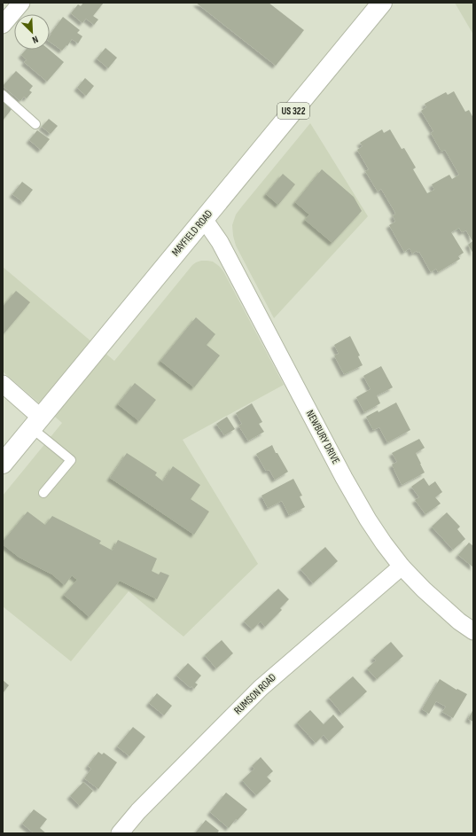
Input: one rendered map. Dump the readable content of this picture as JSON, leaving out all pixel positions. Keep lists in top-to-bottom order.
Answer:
{
  "streets": {
    "main road": ["US 322", "MAYFIELD ROAD"],
    "street": ["NEWBURY DRIVE", "RUMSON ROAD"]
  },
  "crossings": [
    ["MAYFIELD ROAD", "NEWBURY DRIVE"],
    ["NEWBURY DRIVE", "RUMSON ROAD"]
  ],
  "north": "bottom right"
}
